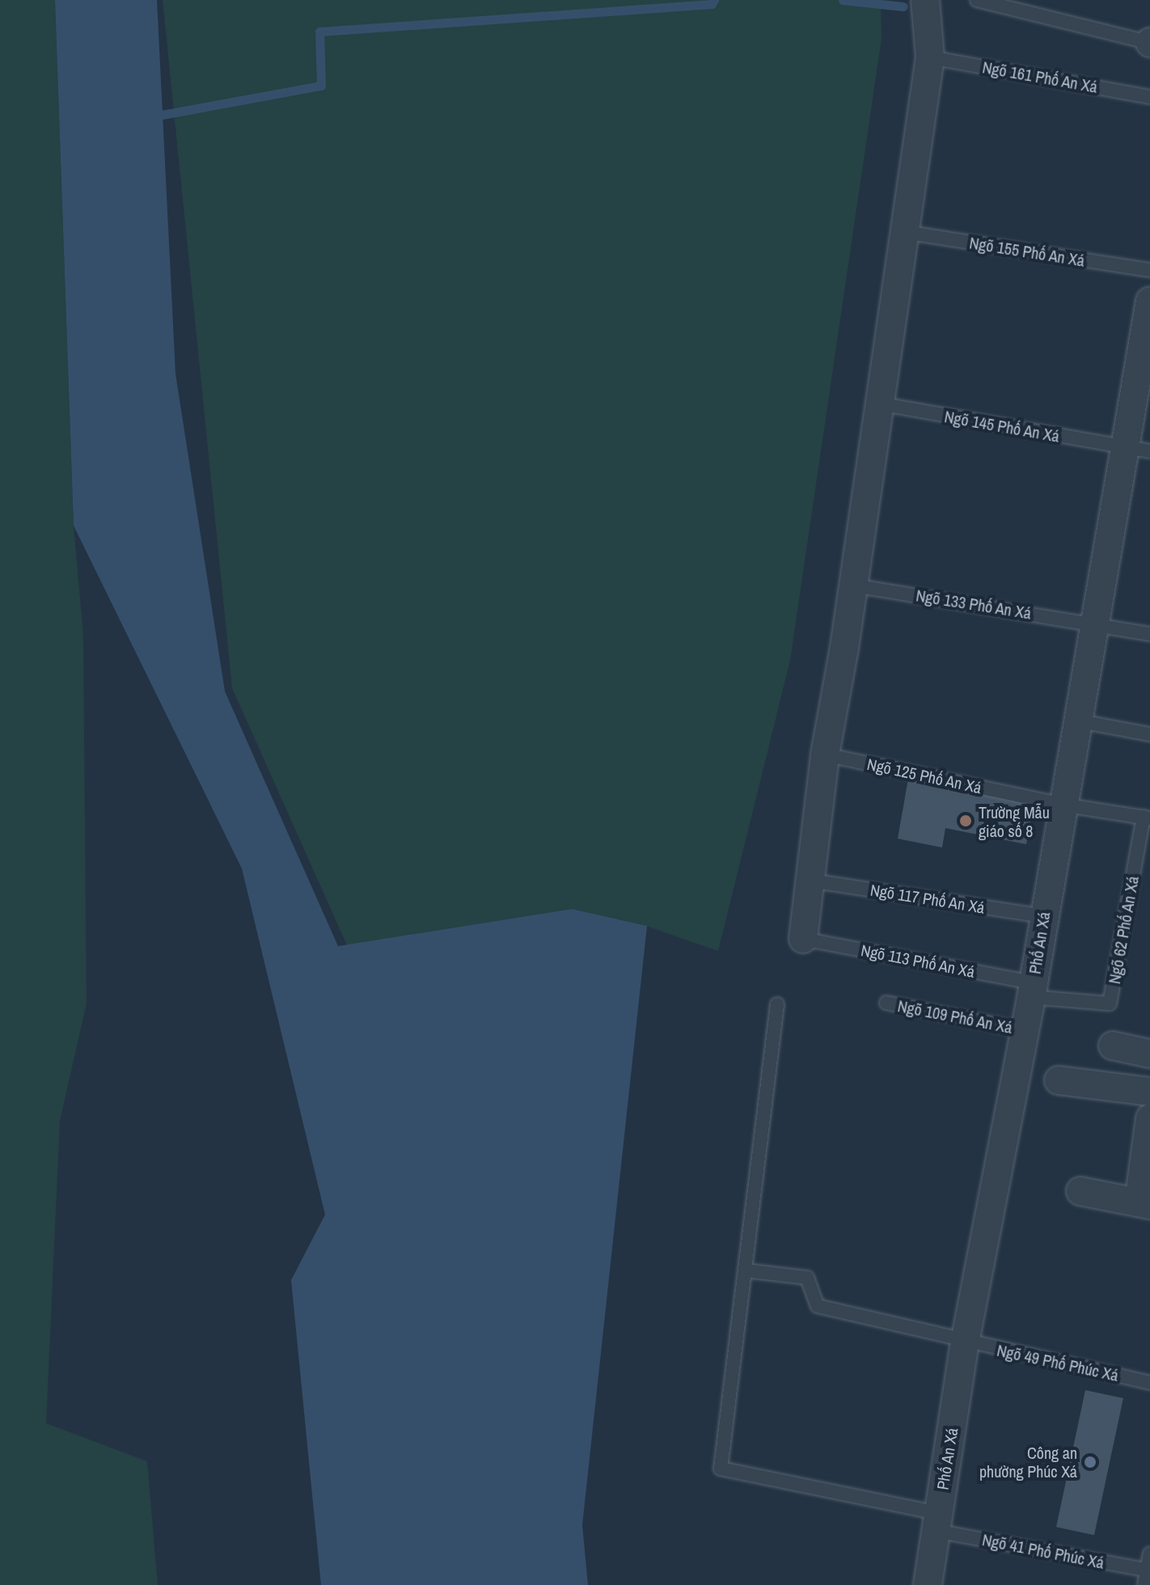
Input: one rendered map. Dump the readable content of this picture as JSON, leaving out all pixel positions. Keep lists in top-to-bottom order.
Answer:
{
  "streets": {
    "street": ["Phố An Xá"],
    "lane": [
      "Ngõ 161 Phố An Xá",
      "Ngõ 155 Phố An Xá",
      "Ngõ 145 Phố An Xá",
      "Ngõ 133 Phố An Xá",
      "Ngõ 125 Phố An Xá",
      "Ngõ 117 Phố An Xá",
      "Ngõ 62 Phố An Xá",
      "Ngõ 113 Phố An Xá",
      "Ngõ 109 Phố An Xá",
      "Ngõ 49 Phố Phúc Xá",
      "Ngõ 41 Phố Phúc Xá"
    ]
  },
  "crossings": [
    ["Ngõ 145 Phố An Xá", "Phố An Xá"],
    ["Ngõ 133 Phố An Xá", "Phố An Xá"],
    ["Ngõ 125 Phố An Xá", "Ngõ 62 Phố An Xá"],
    ["Ngõ 125 Phố An Xá", "Phố An Xá"],
    ["Ngõ 117 Phố An Xá", "Phố An Xá"],
    ["Ngõ 62 Phố An Xá", "Phố An Xá"],
    ["Ngõ 62 Phố An Xá", "Ngõ 113 Phố An Xá"],
    ["Phố An Xá", "Ngõ 113 Phố An Xá"],
    ["Phố An Xá", "Ngõ 109 Phố An Xá"],
    ["Phố An Xá", "Ngõ 49 Phố Phúc Xá"],
    ["Phố An Xá", "Ngõ 41 Phố Phúc Xá"],
    ["Ngõ 49 Phố Phúc Xá", "Ngõ 41 Phố Phúc Xá"]
  ],
  "places": ["Trường Mẫu giáo số 8", "Công an phường Phúc Xá"]
}
